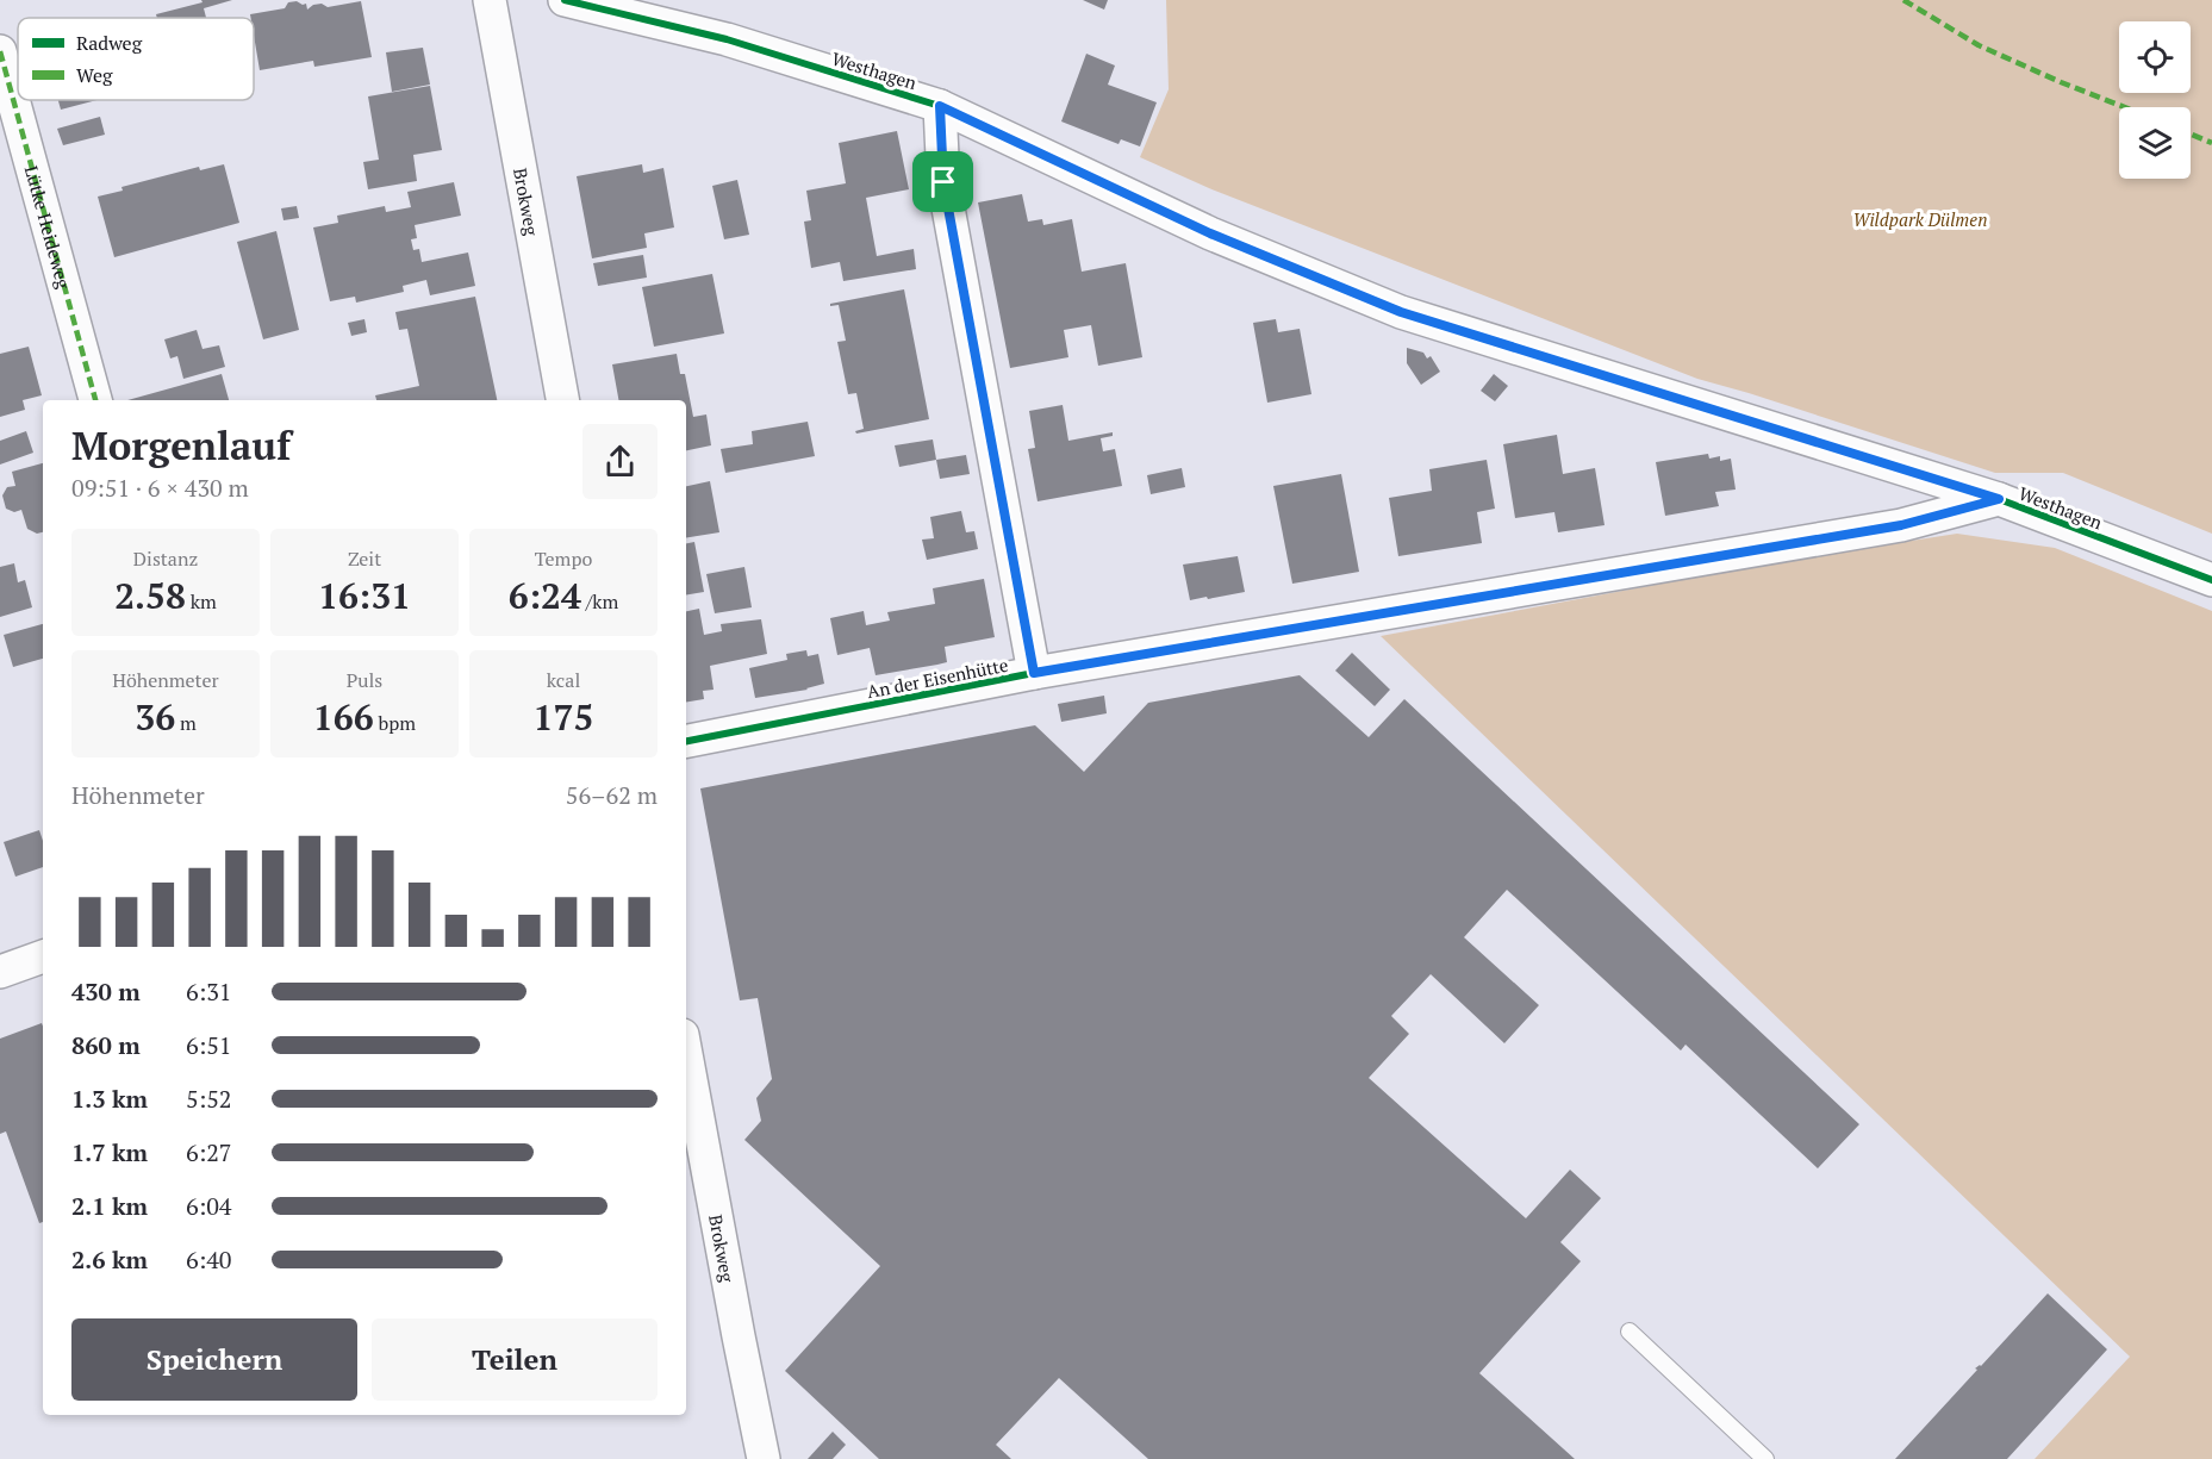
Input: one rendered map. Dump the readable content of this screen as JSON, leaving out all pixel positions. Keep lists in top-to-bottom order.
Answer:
{
  "streets": {
    "street": [
      "Westhagen",
      "Brokweg",
      "Lütke Heideweg",
      "An der Eisenhütte"
    ]
  },
  "crossings": [
    ["Westhagen", "An der Eisenhütte"]
  ],
  "parks": ["Wildpark Dülmen"],
  "legend": ["Radweg", "Weg"],
  "page": {
    "heading": ["Morgenlauf", "09:51 · 6 × 430 m"],
    "stats": [
      ["Distanz", "2.58 km"],
      ["Zeit", "16:31"],
      ["Tempo", "6:24 /km"],
      ["Höhenmeter", "36 m"],
      ["Puls", "166 bpm"],
      ["kcal", "175"]
    ],
    "chart": ["Höhenmeter", "56–62 m"],
    "list": [
      {
        "name": "430 m",
        "note": "6:31"
      },
      {
        "name": "860 m",
        "note": "6:51"
      },
      {
        "name": "1.3 km",
        "note": "5:52"
      },
      {
        "name": "1.7 km",
        "note": "6:27"
      },
      {
        "name": "2.1 km",
        "note": "6:04"
      },
      {
        "name": "2.6 km",
        "note": "6:40"
      }
    ],
    "buttons": ["Speichern", "Teilen"]
  }
}
